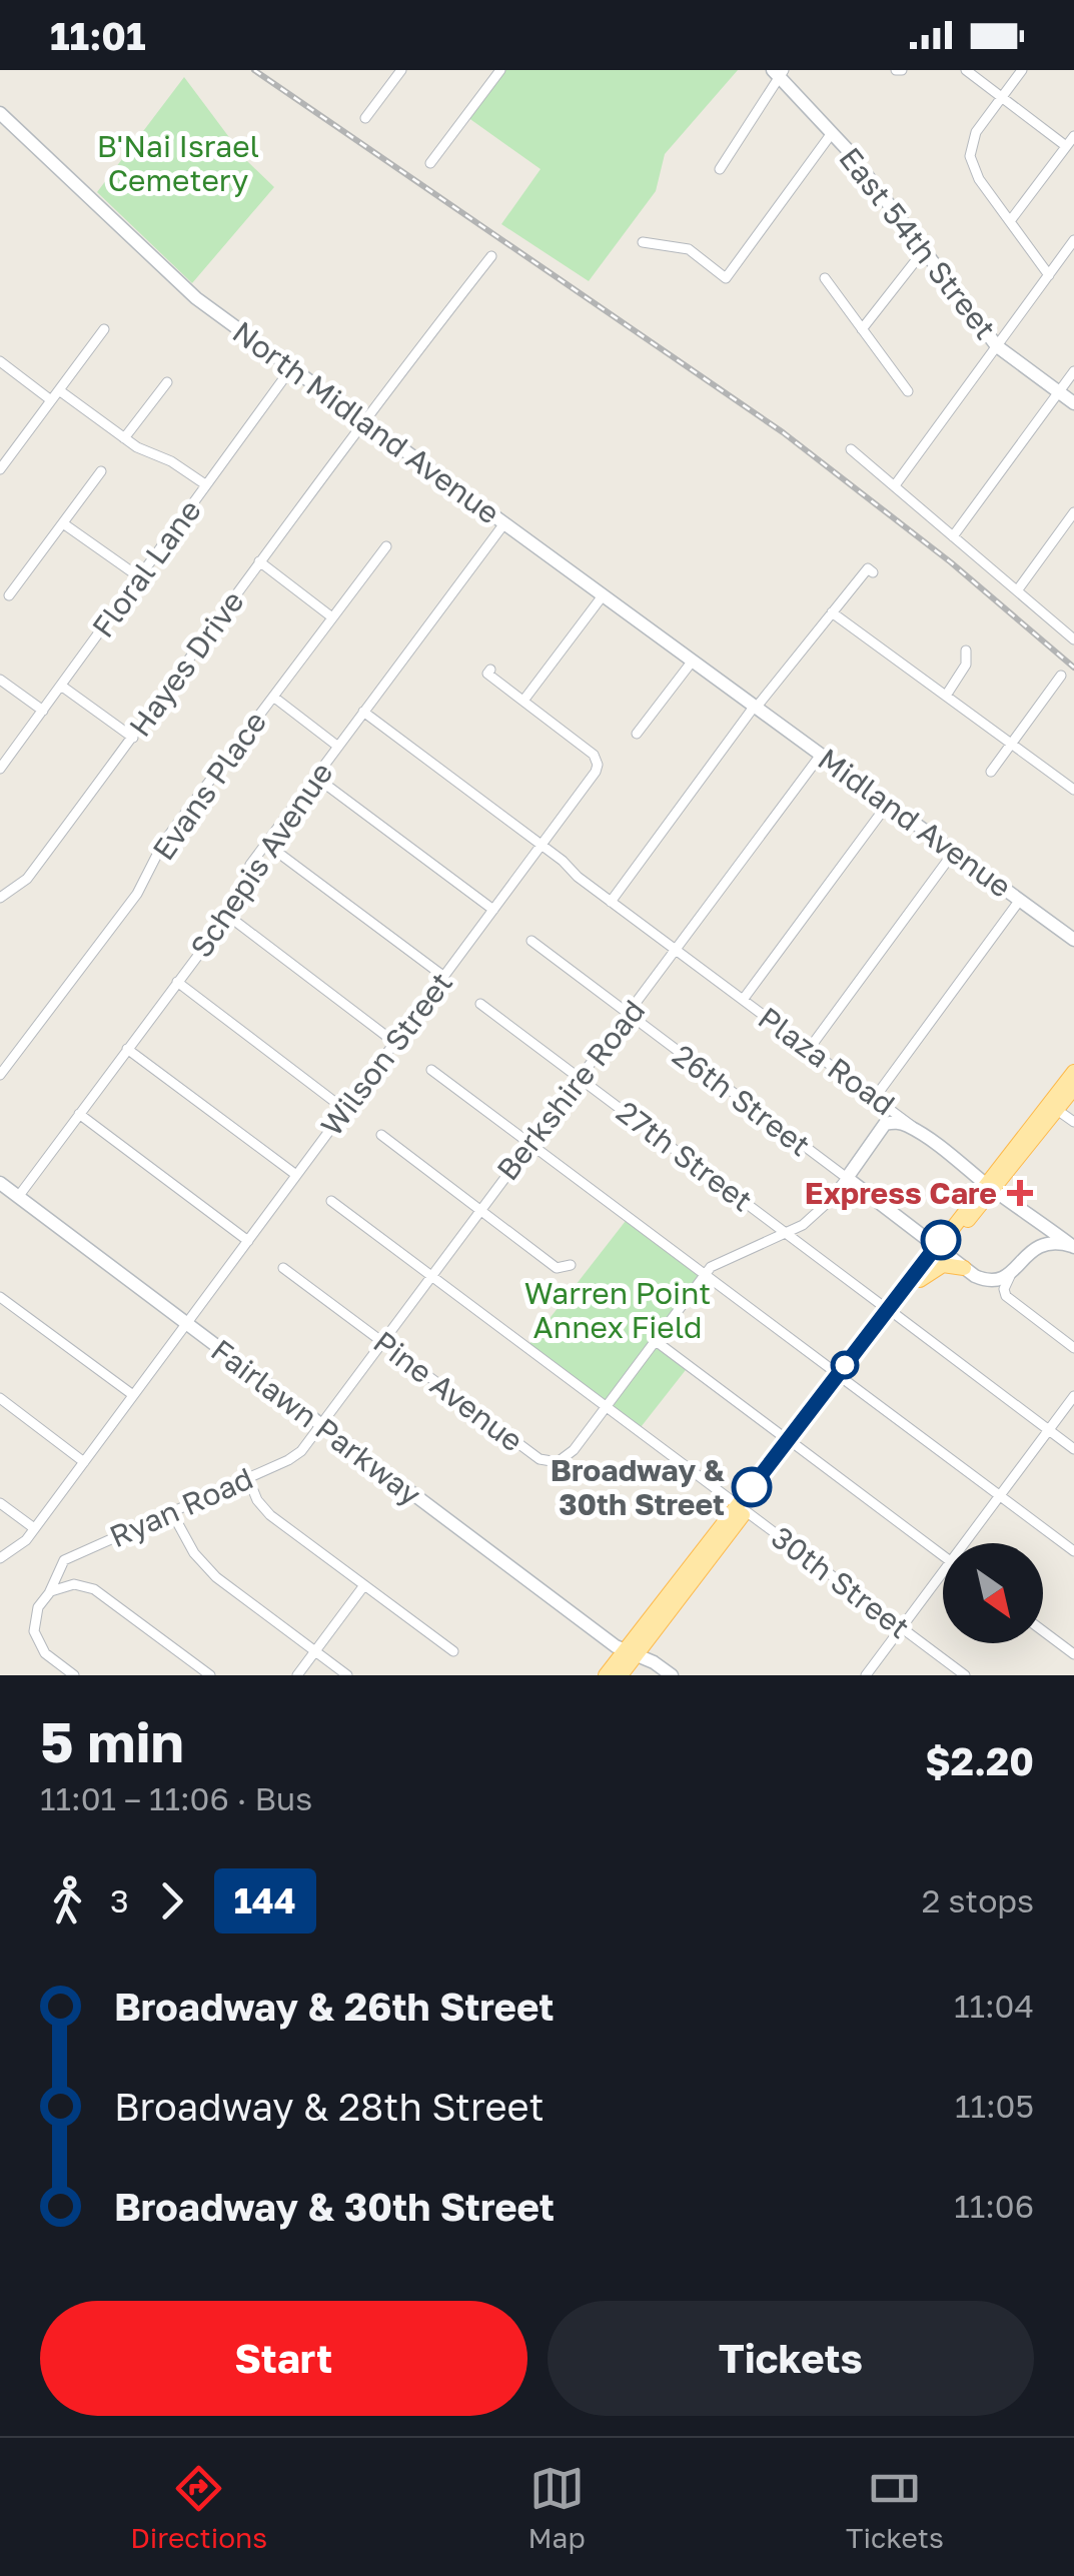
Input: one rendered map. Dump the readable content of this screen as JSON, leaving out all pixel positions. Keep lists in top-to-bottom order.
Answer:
{
  "streets": {
    "street": [
      "East 54th Street",
      "North Midland Avenue",
      "Floral Lane",
      "Hayes Drive",
      "Evans Place",
      "Midland Avenue",
      "Schepis Avenue",
      "Wilson Street",
      "Plaza Road",
      "Berkshire Road",
      "26th Street",
      "27th Street",
      "Pine Avenue",
      "Fairlawn Parkway",
      "Ryan Road",
      "30th Street"
    ]
  },
  "crossings": [
    ["North Midland Avenue", "Floral Lane"],
    ["North Midland Avenue", "Hayes Drive"],
    ["North Midland Avenue", "Midland Avenue"],
    ["North Midland Avenue", "Schepis Avenue"],
    ["Midland Avenue", "Berkshire Road"],
    ["Schepis Avenue", "Plaza Road"],
    ["Schepis Avenue", "Fairlawn Parkway"],
    ["Wilson Street", "Plaza Road"],
    ["Wilson Street", "Fairlawn Parkway"],
    ["Plaza Road", "Berkshire Road"],
    ["Plaza Road", "26th Street"],
    ["Berkshire Road", "26th Street"],
    ["Berkshire Road", "27th Street"],
    ["Berkshire Road", "Pine Avenue"],
    ["Berkshire Road", "Fairlawn Parkway"],
    ["Berkshire Road", "Ryan Road"],
    ["Berkshire Road", "30th Street"],
    ["Pine Avenue", "30th Street"],
    ["Fairlawn Parkway", "Ryan Road"]
  ],
  "parks": ["B'Nai Israel Cemetery", "Warren Point Annex Field"],
  "places": {
    "health": ["Express Care"],
    "other": ["Broadway & 30th Street"]
  },
  "lines": ["bus line 144"],
  "north": "bottom right",
  "page": {
    "status": "11:01",
    "heading": ["5 min", "11:01 – 11:06 · Bus", "$2.20"],
    "legs": ["3", "144", "2 stops"],
    "list": [
      {
        "name": "Broadway & 26th Street",
        "value": "11:04"
      },
      {
        "name": "Broadway & 28th Street",
        "value": "11:05"
      },
      {
        "name": "Broadway & 30th Street",
        "value": "11:06"
      }
    ],
    "buttons": ["Start", "Tickets"],
    "tabs": ["Directions", "Map", "Tickets"]
  }
}
